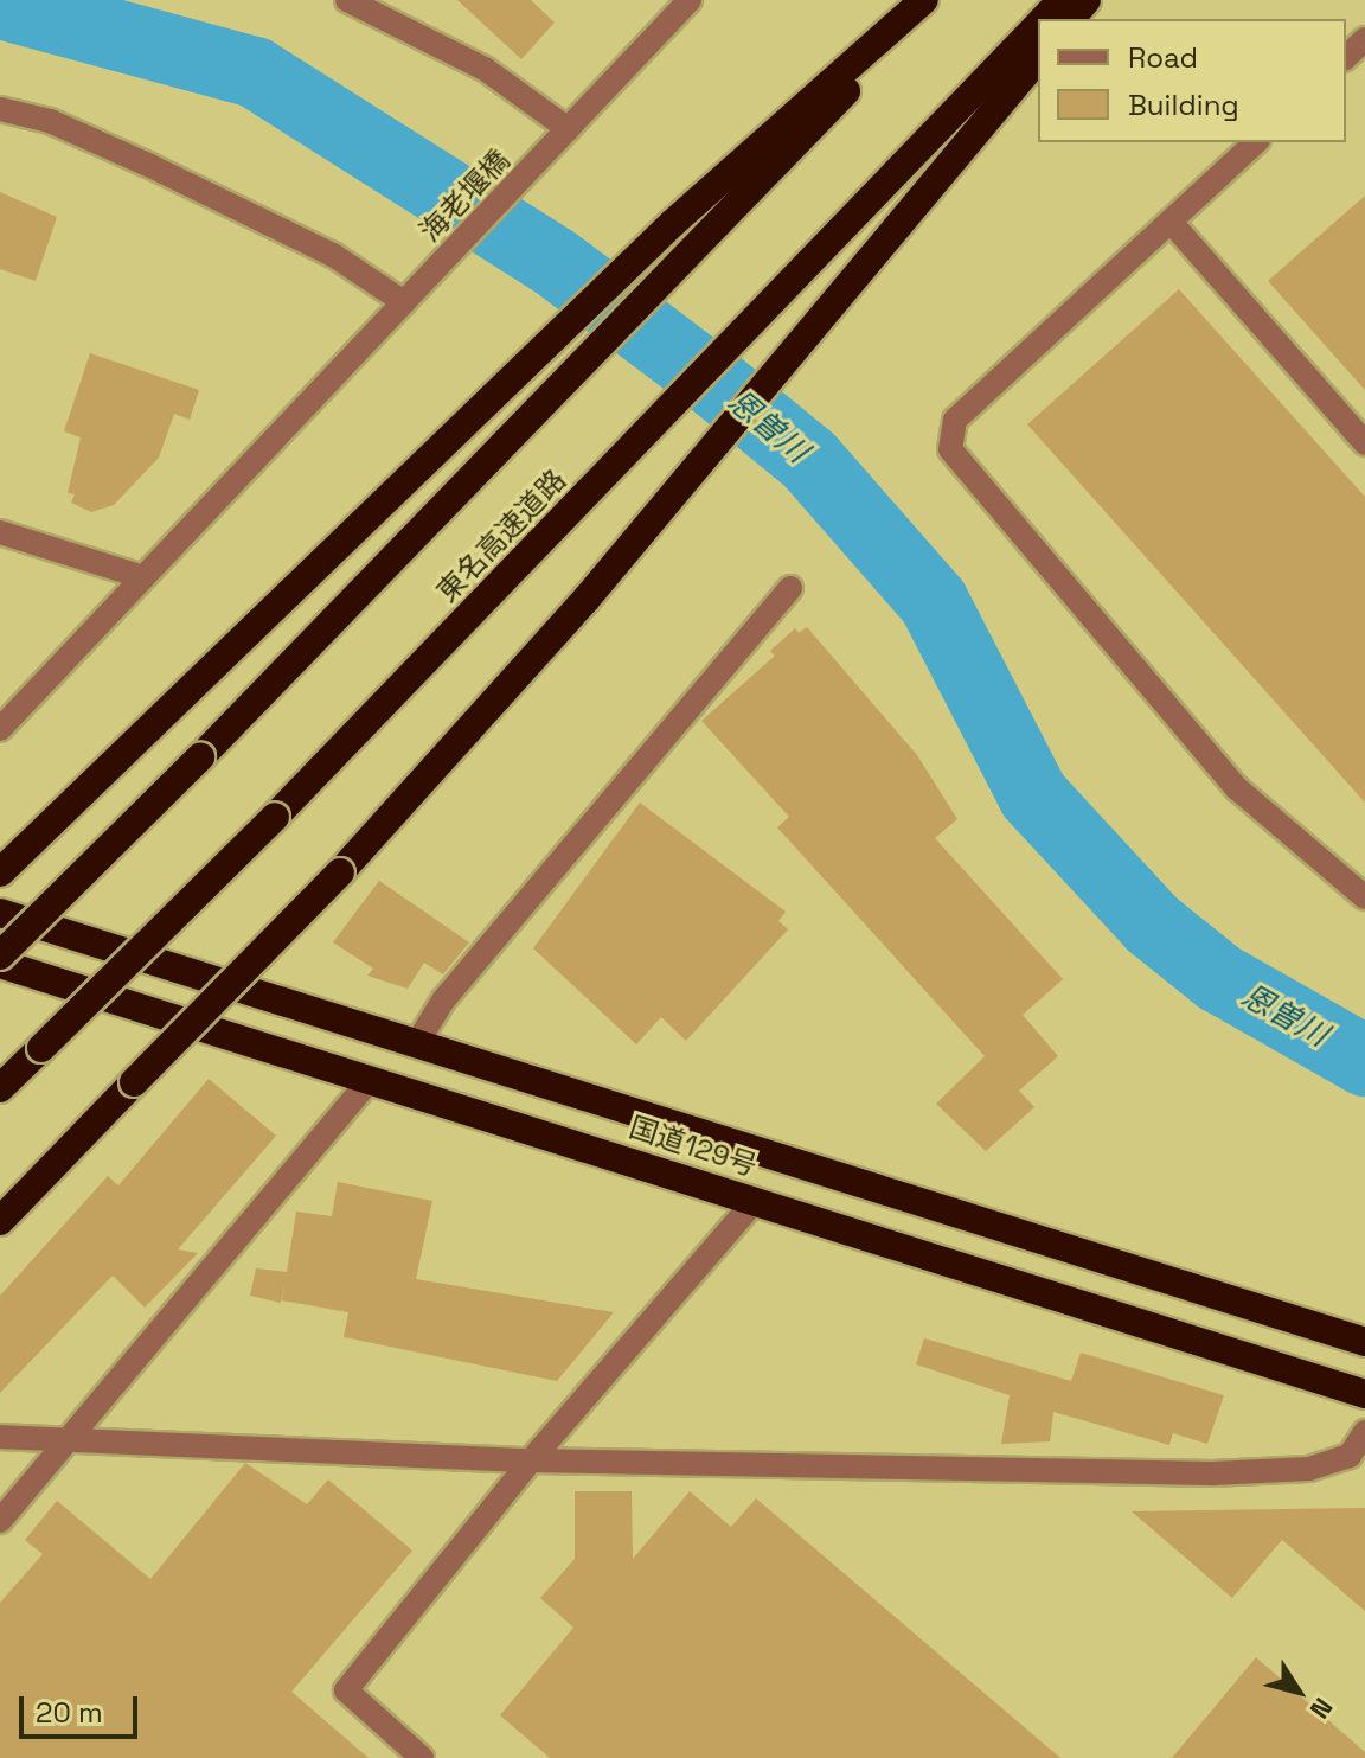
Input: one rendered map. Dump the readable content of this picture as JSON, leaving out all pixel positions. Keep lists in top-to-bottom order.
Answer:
{
  "streets": {
    "highway": ["東名高速道路", "国道129号"],
    "street": ["海老堰橋"]
  },
  "water": ["恩曽川"],
  "legend": ["Road", "Building"],
  "scale_bar": "20 m",
  "north": "bottom right"
}
